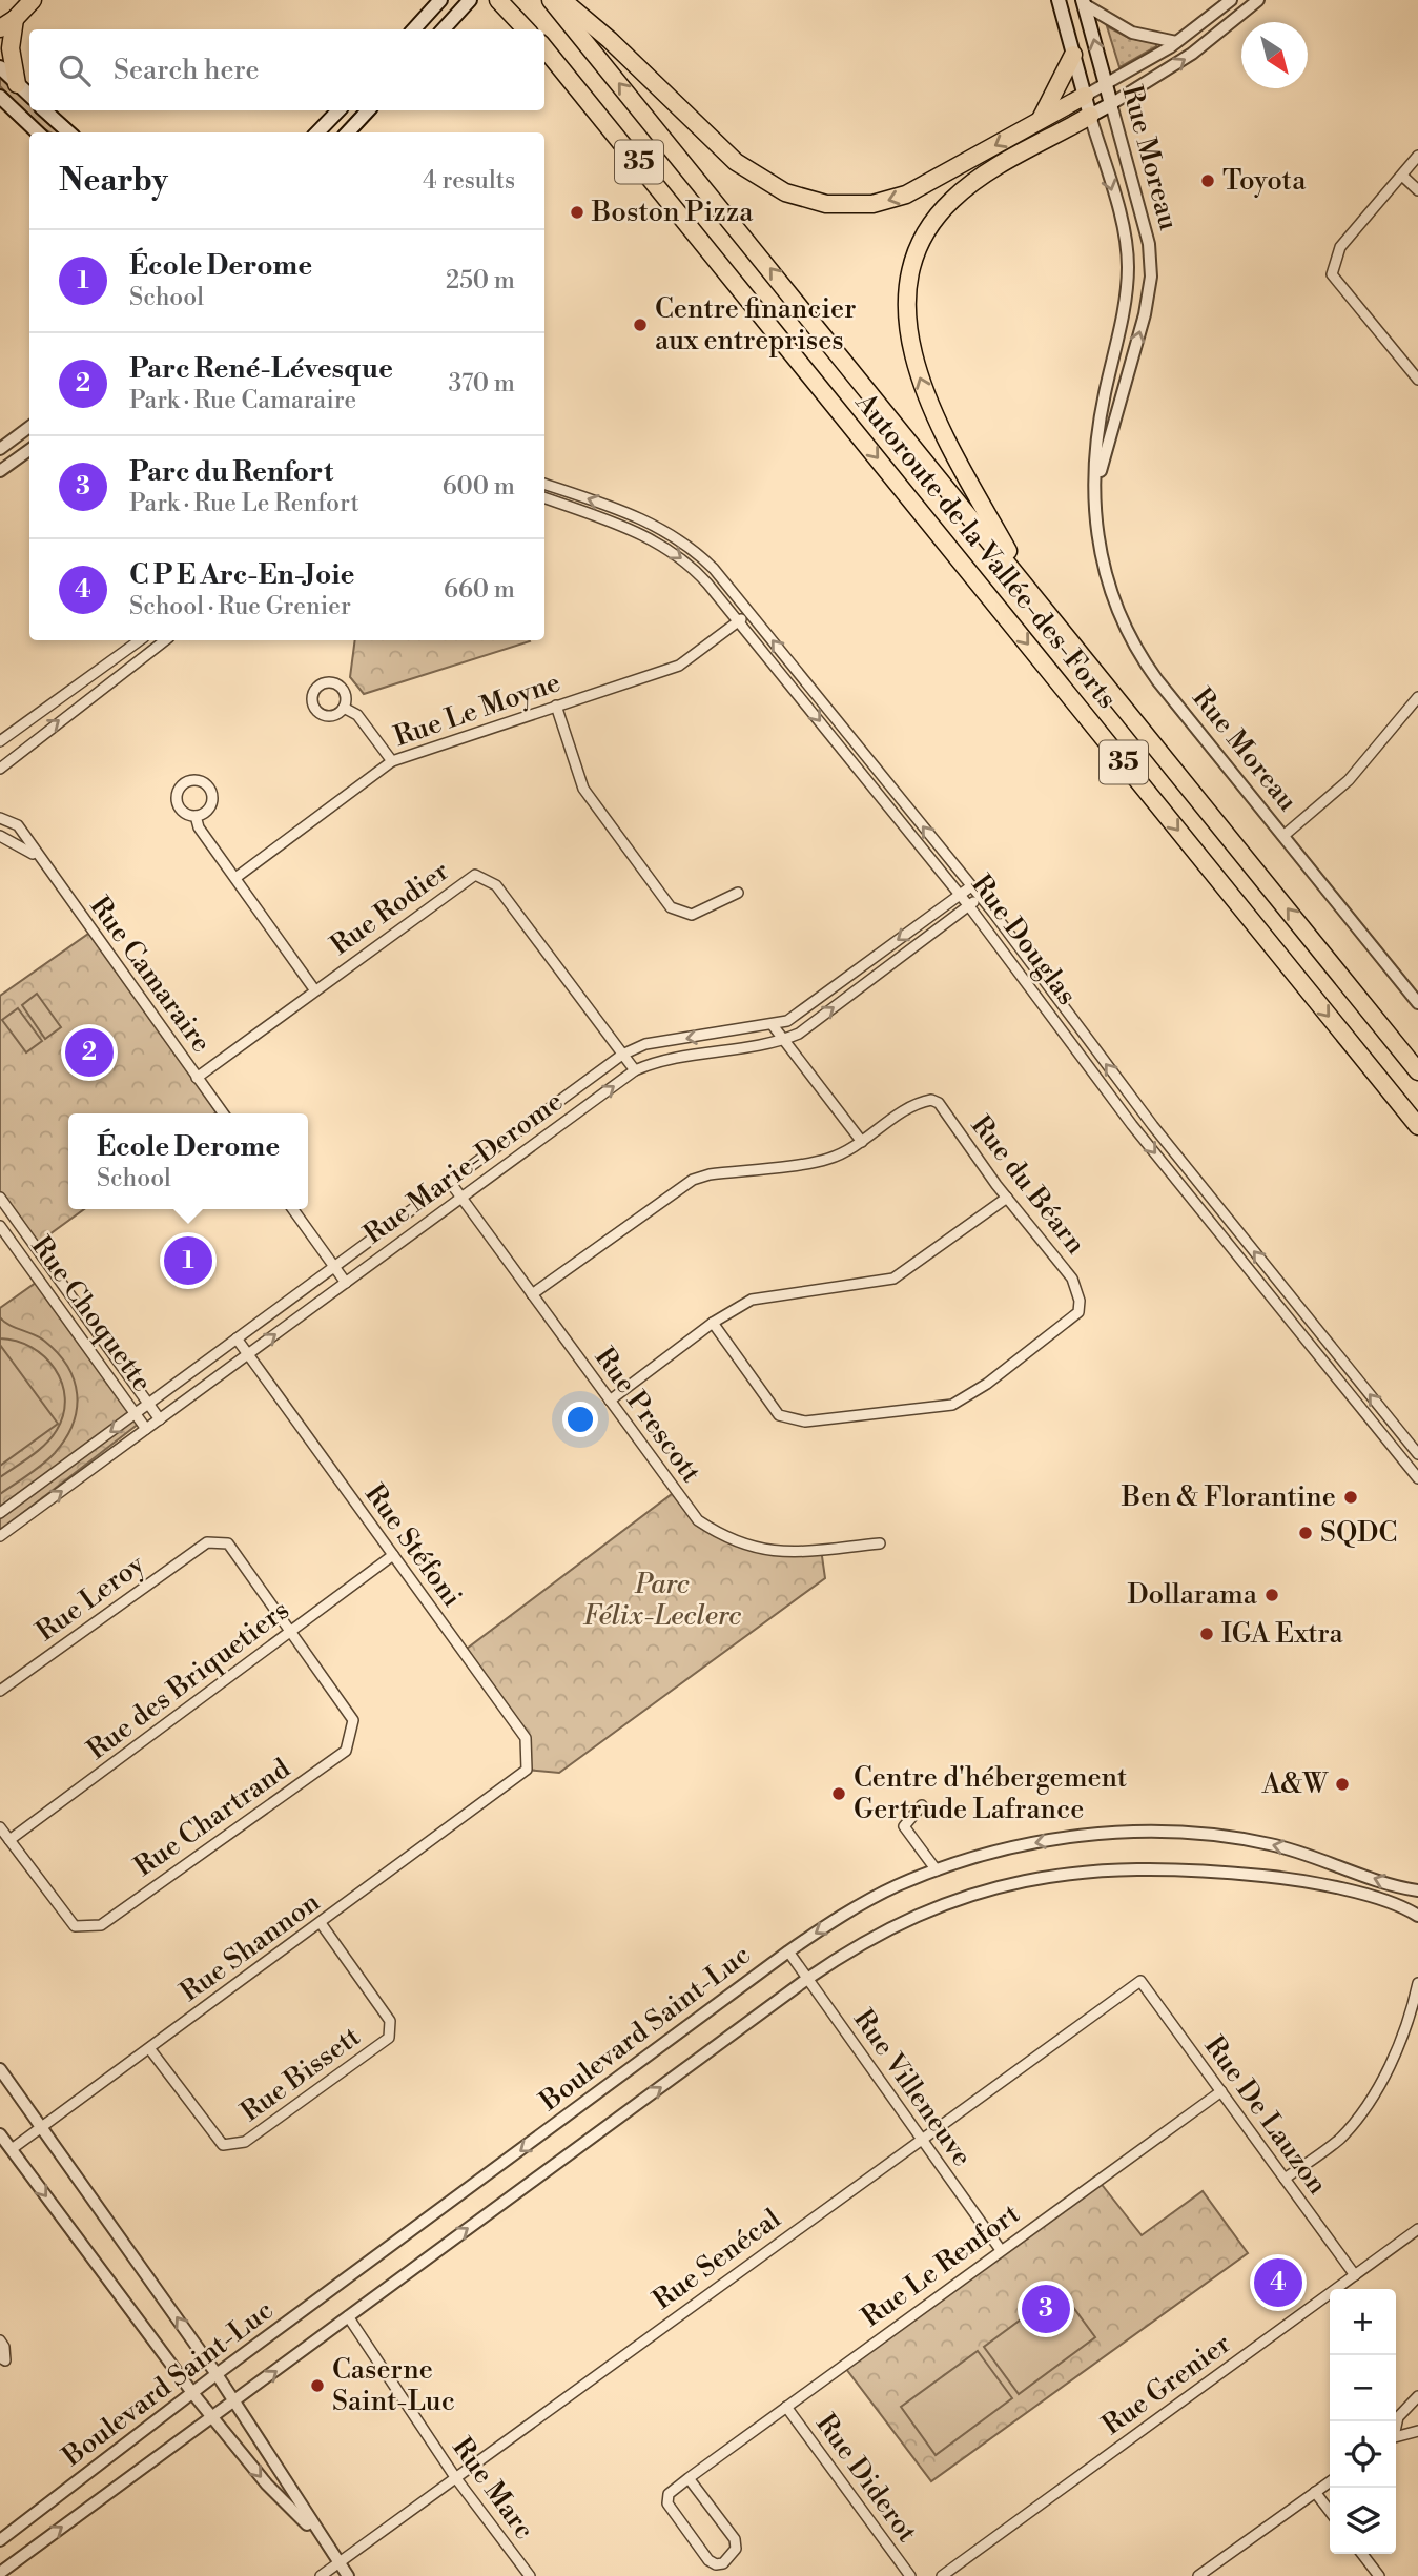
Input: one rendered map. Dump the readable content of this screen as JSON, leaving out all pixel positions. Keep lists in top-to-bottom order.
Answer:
{
  "streets": {
    "highway": ["35", "Autoroute de la Vallée-des-Forts"],
    "main road": ["Rue Moreau"],
    "street": [
      "Rue Le Moyne",
      "Rue Rodier",
      "Rue Douglas",
      "Rue Camaraire",
      "Rue Marie-Derome",
      "Rue du Béarn",
      "Rue Choquette",
      "Rue Prescott",
      "Rue Stéfoni",
      "Rue Leroy",
      "Rue des Briquetiers",
      "Rue Chartrand",
      "Rue Shannon",
      "Boulevard Saint-Luc",
      "Rue Bissett",
      "Rue Villeneuve",
      "Rue De Lauzon",
      "Rue Senécal",
      "Rue Le Renfort",
      "Rue Grenier",
      "Rue Diderot",
      "Rue Marc"
    ]
  },
  "crossings": [
    ["Rue Le Moyne", "Rue Douglas"],
    ["Rue Rodier", "Rue Camaraire"],
    ["Rue Rodier", "Rue Marie-Derome"],
    ["Rue Douglas", "Rue Marie-Derome"],
    ["Rue Marie-Derome", "Rue Choquette"],
    ["Rue Marie-Derome", "Rue Prescott"],
    ["Rue Marie-Derome", "Rue Stéfoni"],
    ["Rue du Béarn", "Rue Prescott"],
    ["Rue Stéfoni", "Rue des Briquetiers"],
    ["Rue Stéfoni", "Rue Shannon"],
    ["Rue Leroy", "Rue des Briquetiers"],
    ["Rue Leroy", "Rue Chartrand"],
    ["Rue des Briquetiers", "Rue Chartrand"],
    ["Rue Shannon", "Rue Bissett"],
    ["Boulevard Saint-Luc", "Rue Villeneuve"],
    ["Boulevard Saint-Luc", "Rue Marc"],
    ["Rue Villeneuve", "Rue Senécal"],
    ["Rue Villeneuve", "Rue Le Renfort"],
    ["Rue De Lauzon", "Rue Senécal"],
    ["Rue De Lauzon", "Rue Le Renfort"],
    ["Rue De Lauzon", "Rue Grenier"],
    ["Rue Senécal", "Rue Marc"],
    ["Rue Le Renfort", "Rue Diderot"]
  ],
  "parks": ["Parc Félix-Leclerc"],
  "places": [
    "Toyota",
    "Boston Pizza",
    "Centre financier aux entreprises",
    "Ben & Florantine",
    "SQDC",
    "Dollarama",
    "IGA Extra",
    "A&W",
    "Centre d'hébergement Gertrude Lafrance",
    "Caserne Saint-Luc"
  ],
  "north": "bottom right",
  "page": {
    "search": "Search here",
    "heading": ["Nearby", "4 results"],
    "list": [
      {
        "mark": "1",
        "name": "École Derome",
        "note": "School",
        "value": "250 m"
      },
      {
        "mark": "2",
        "name": "Parc René-Lévesque",
        "note": "Park · Rue Camaraire",
        "value": "370 m"
      },
      {
        "mark": "3",
        "name": "Parc du Renfort",
        "note": "Park · Rue Le Renfort",
        "value": "600 m"
      },
      {
        "mark": "4",
        "name": "C P E Arc-En-Joie",
        "note": "School · Rue Grenier",
        "value": "660 m"
      }
    ],
    "pins": [
      "2",
      "1",
      "4",
      "3"
    ],
    "popup": ["École Derome", "School"],
    "map_buttons": ["+", "−"]
  }
}
